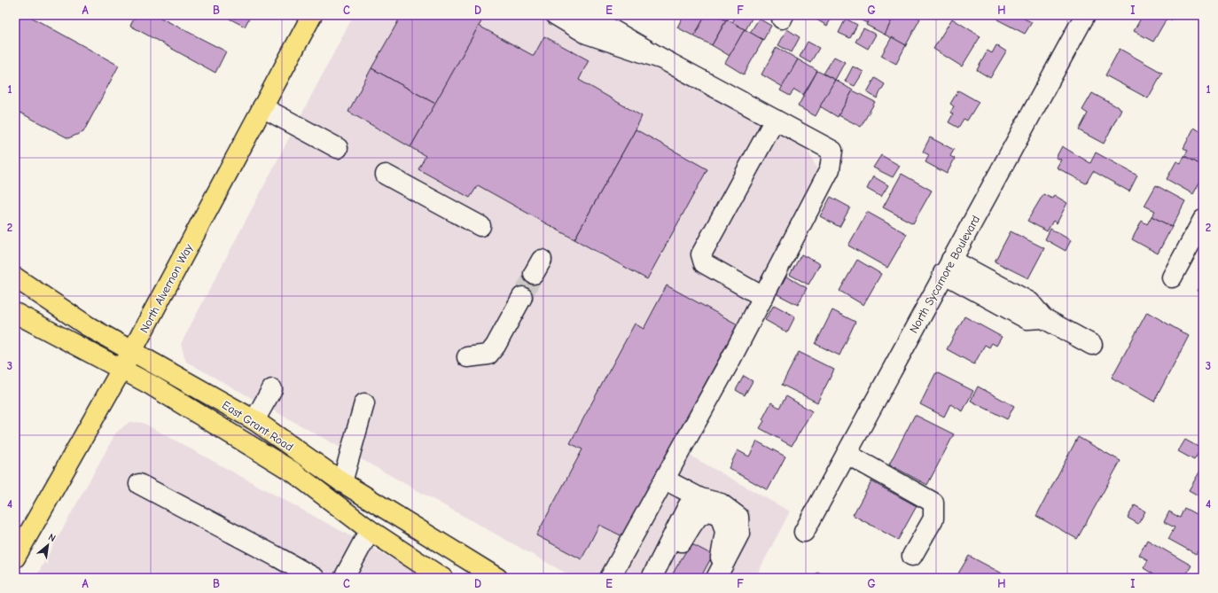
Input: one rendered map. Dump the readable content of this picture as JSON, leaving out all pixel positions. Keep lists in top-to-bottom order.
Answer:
{
  "streets": {
    "main road": ["North Alvernon Way", "East Grant Road"],
    "street": ["North Sycamore Boulevard"]
  },
  "crossings": [
    ["North Alvernon Way", "East Grant Road"]
  ],
  "north": "top right",
  "grid": {
    "columns": [
      "A",
      "B",
      "C",
      "D",
      "E",
      "F",
      "G",
      "H",
      "I"
    ],
    "rows": [
      "1",
      "2",
      "3",
      "4"
    ]
  }
}
